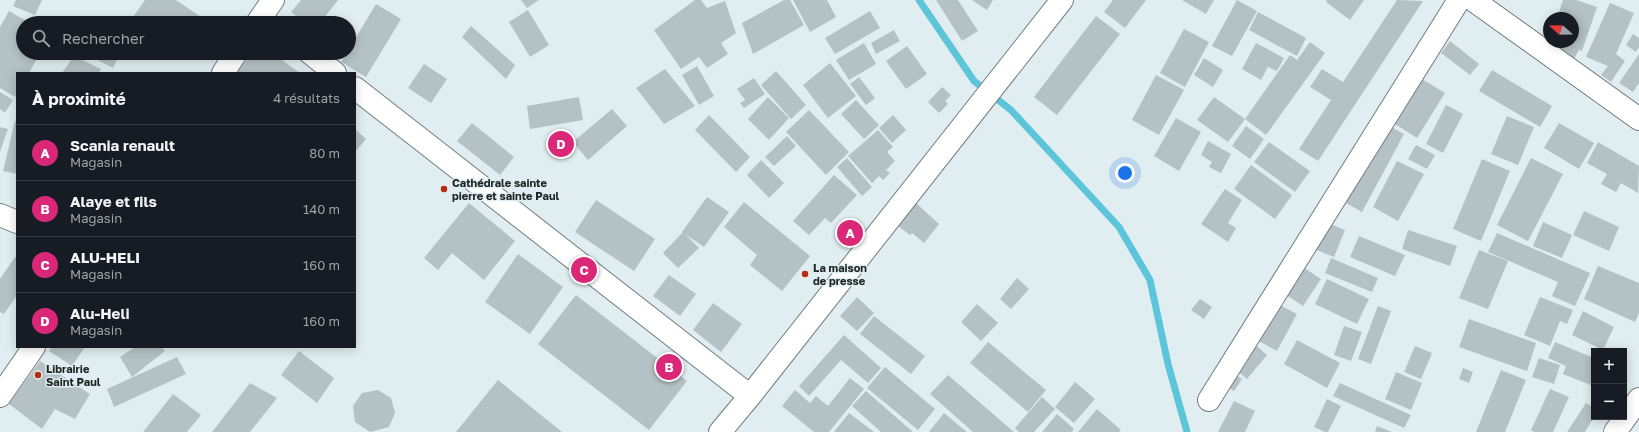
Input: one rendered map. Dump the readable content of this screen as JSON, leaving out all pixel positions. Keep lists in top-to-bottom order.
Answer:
{
  "places": ["Cathédrale sainte pierre et sainte Paul", "La maison de presse", "Librairie Saint Paul"],
  "north": "left",
  "page": {
    "search": "Rechercher",
    "heading": ["À proximité", "4 résultats"],
    "list": [
      {
        "mark": "A",
        "name": "Scania renault",
        "note": "Magasin",
        "value": "80 m"
      },
      {
        "mark": "B",
        "name": "Alaye et fils",
        "note": "Magasin",
        "value": "140 m"
      },
      {
        "mark": "C",
        "name": "ALU-HELI",
        "note": "Magasin",
        "value": "160 m"
      },
      {
        "mark": "D",
        "name": "Alu-Heli",
        "note": "Magasin",
        "value": "160 m"
      }
    ],
    "pins": [
      "D",
      "A",
      "C",
      "B"
    ],
    "map_buttons": ["+", "−"]
  }
}
